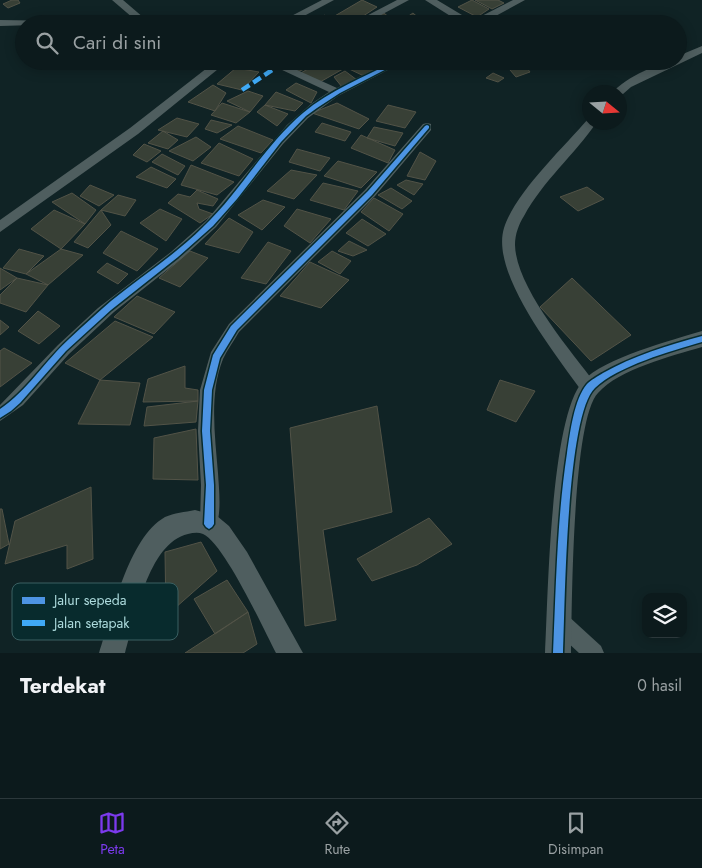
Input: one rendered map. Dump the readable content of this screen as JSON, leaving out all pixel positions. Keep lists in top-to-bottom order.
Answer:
{
  "legend": ["Jalur sepeda", "Jalan setapak"],
  "north": "right",
  "page": {
    "search": "Cari di sini",
    "heading": ["Terdekat", "0 hasil"],
    "nav": ["Peta", "Rute", "Disimpan"]
  }
}
